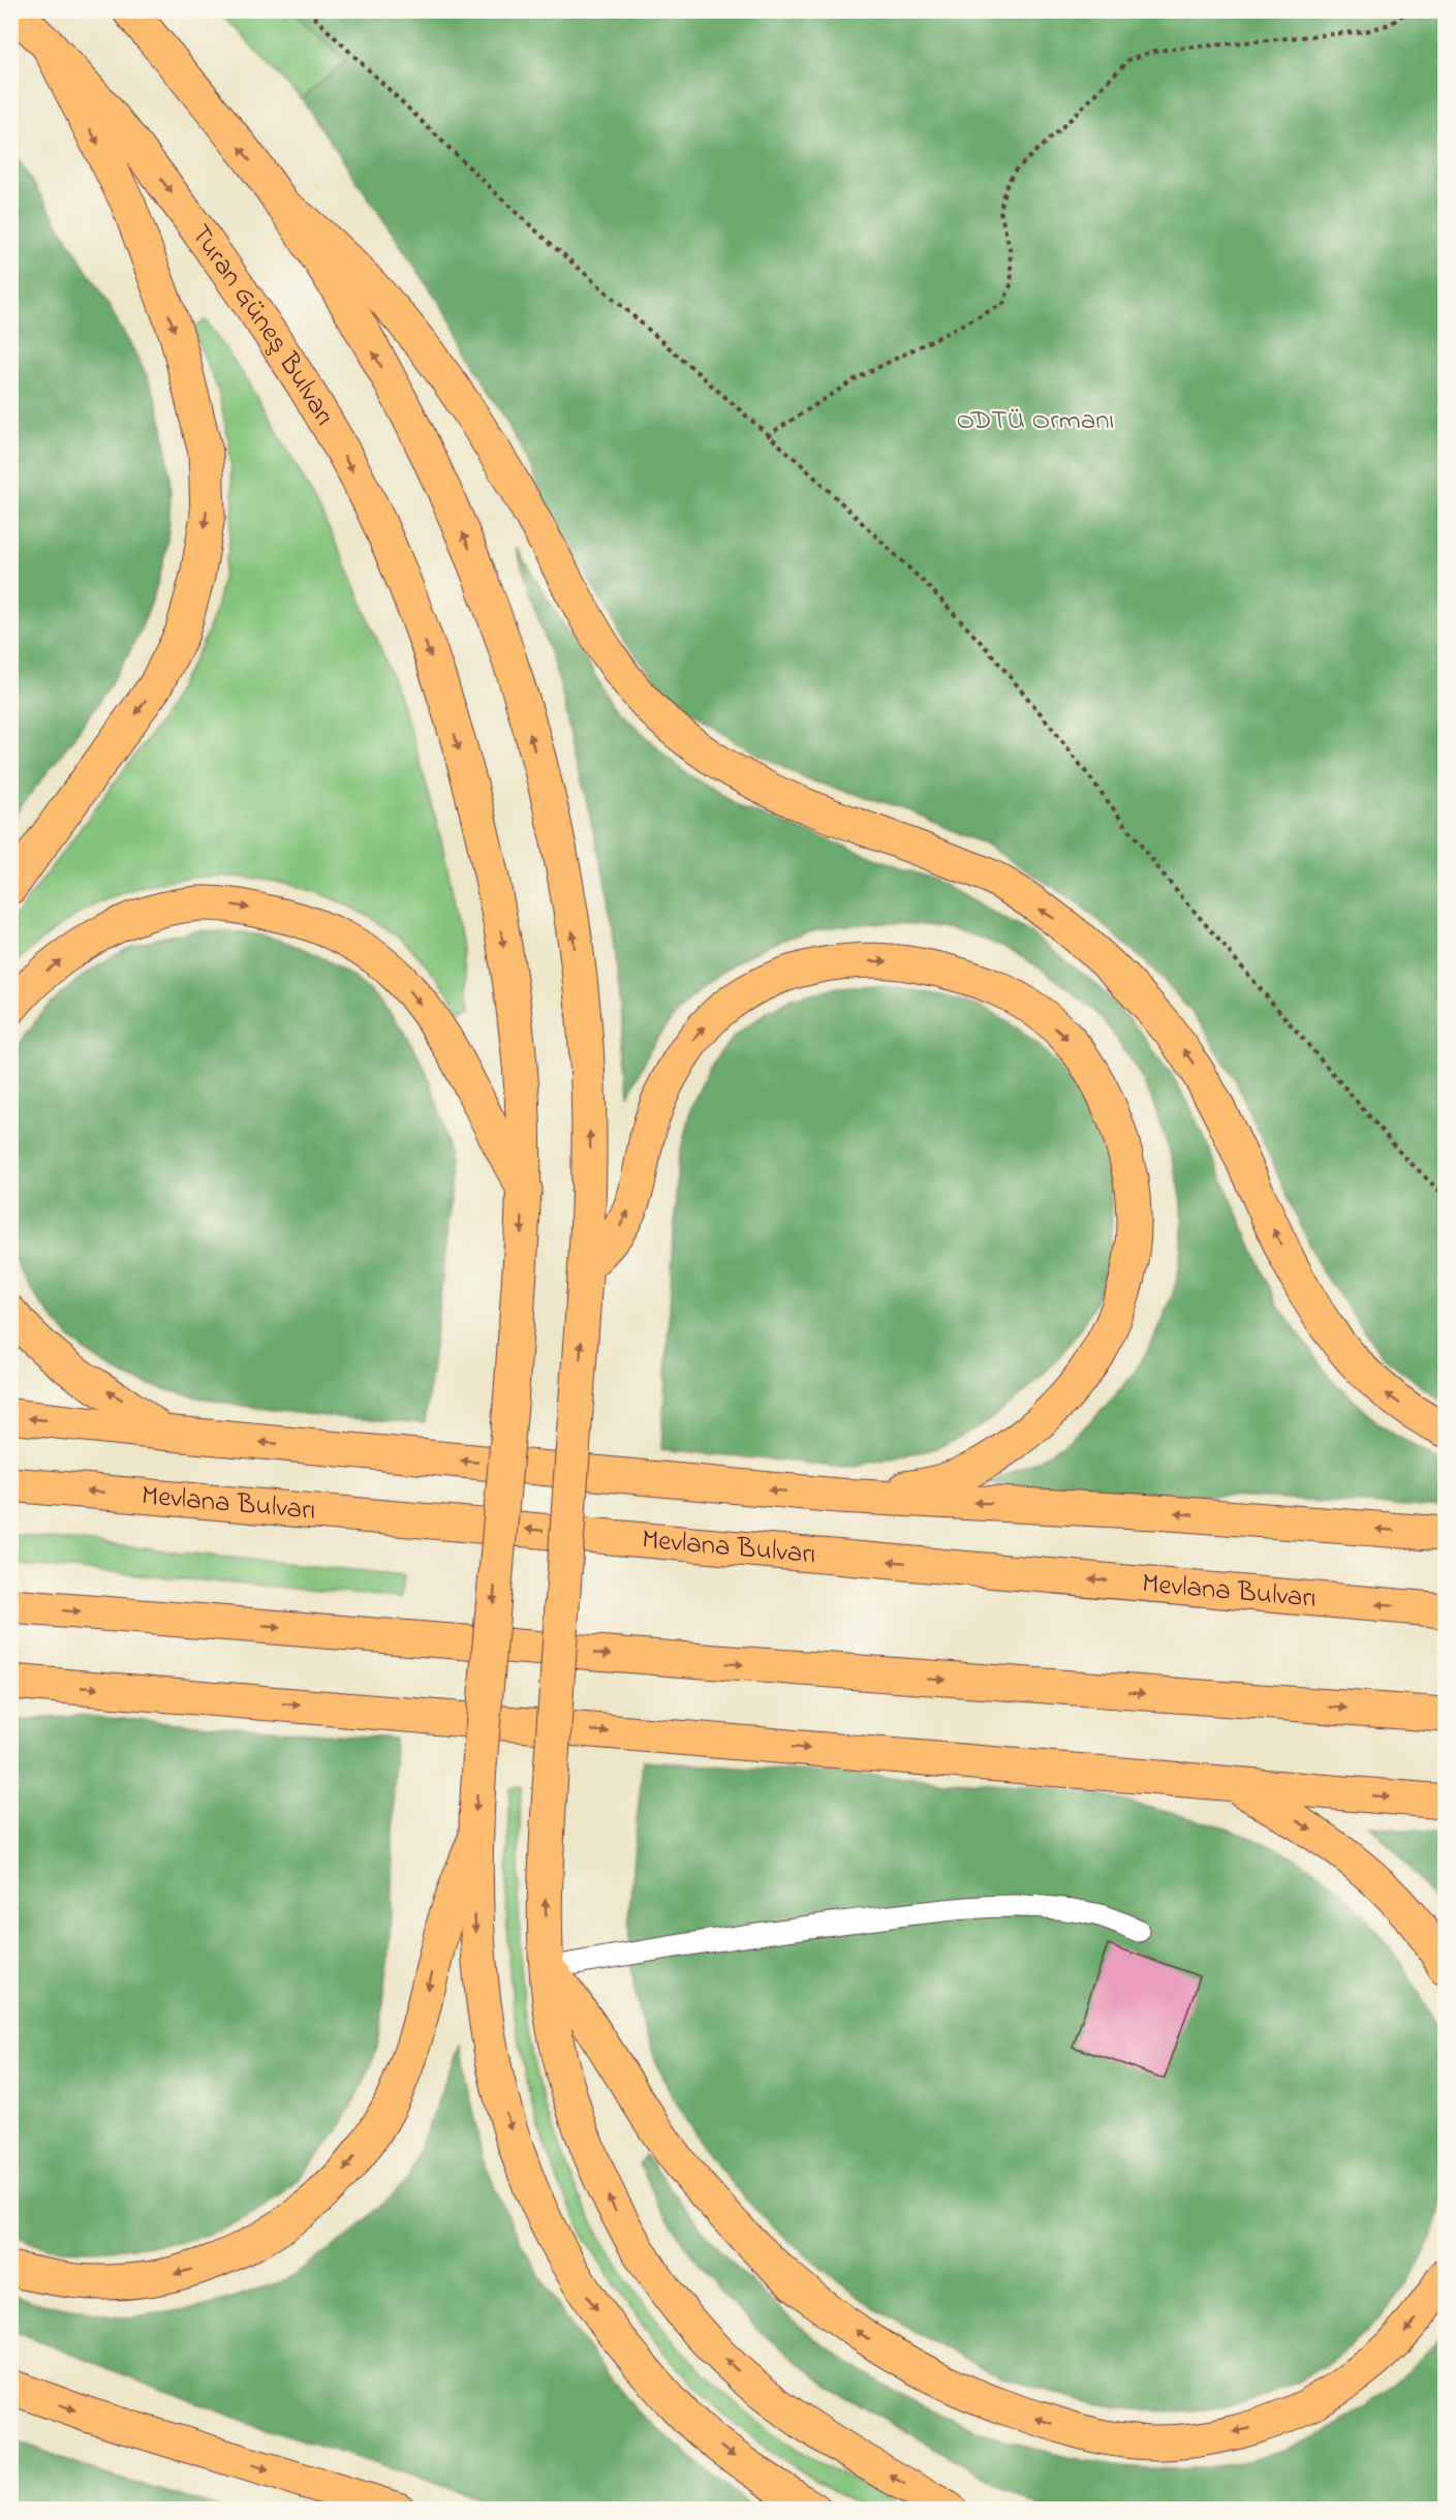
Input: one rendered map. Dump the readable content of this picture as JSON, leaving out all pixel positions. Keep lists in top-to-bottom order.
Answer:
{
  "streets": {
    "main road": ["Turan Güneş Bulvarı", "Mevlana Bulvarı"]
  },
  "parks": ["ODTÜ Ormanı"]
}
